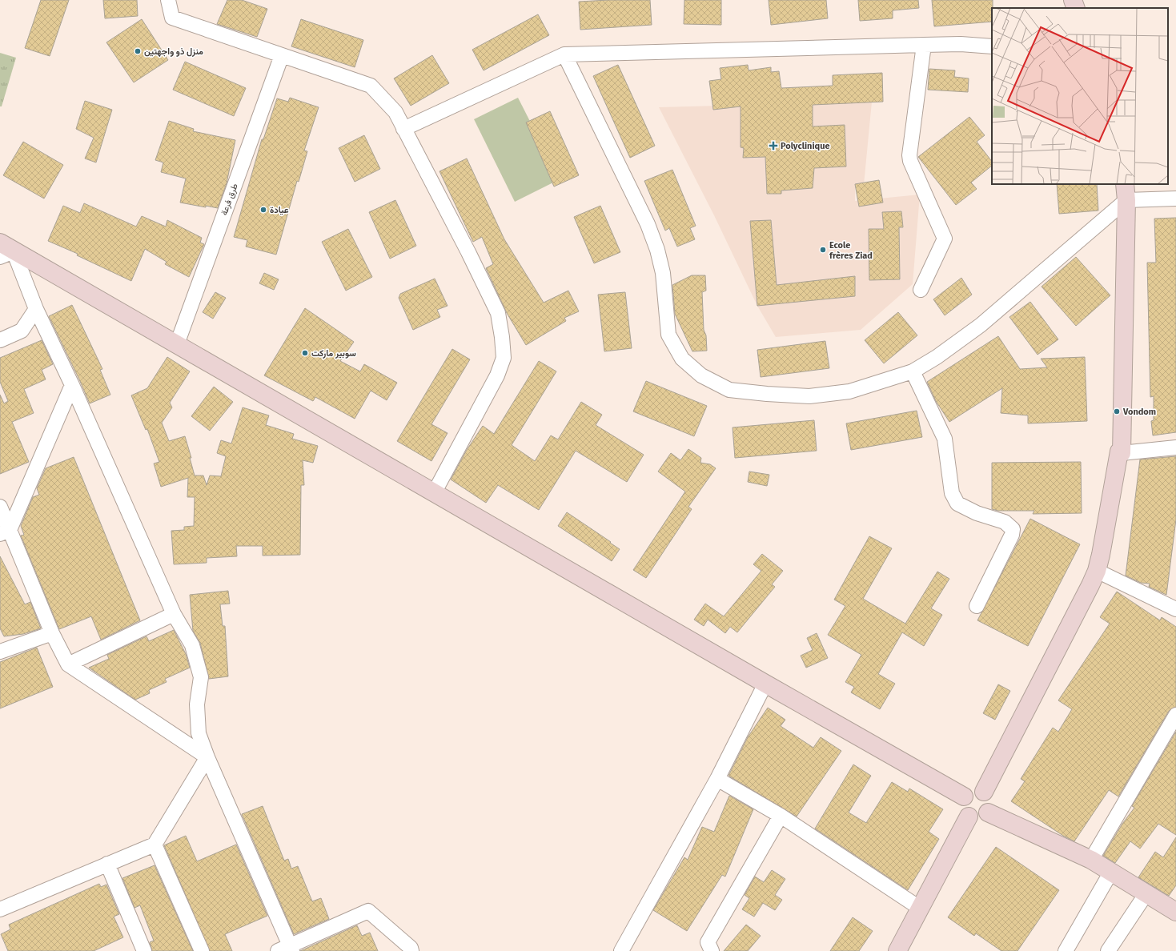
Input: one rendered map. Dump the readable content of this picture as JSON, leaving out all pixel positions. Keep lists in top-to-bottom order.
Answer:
{
  "streets": {
    "street": ["طرق فرعة"]
  },
  "places": {
    "other": [
      "منزل ذو واجهتين",
      "عيادة",
      "Ecole frères Ziad",
      "سوبير ماركت",
      "Vondom"
    ],
    "health": ["Polyclinique"]
  }
}
